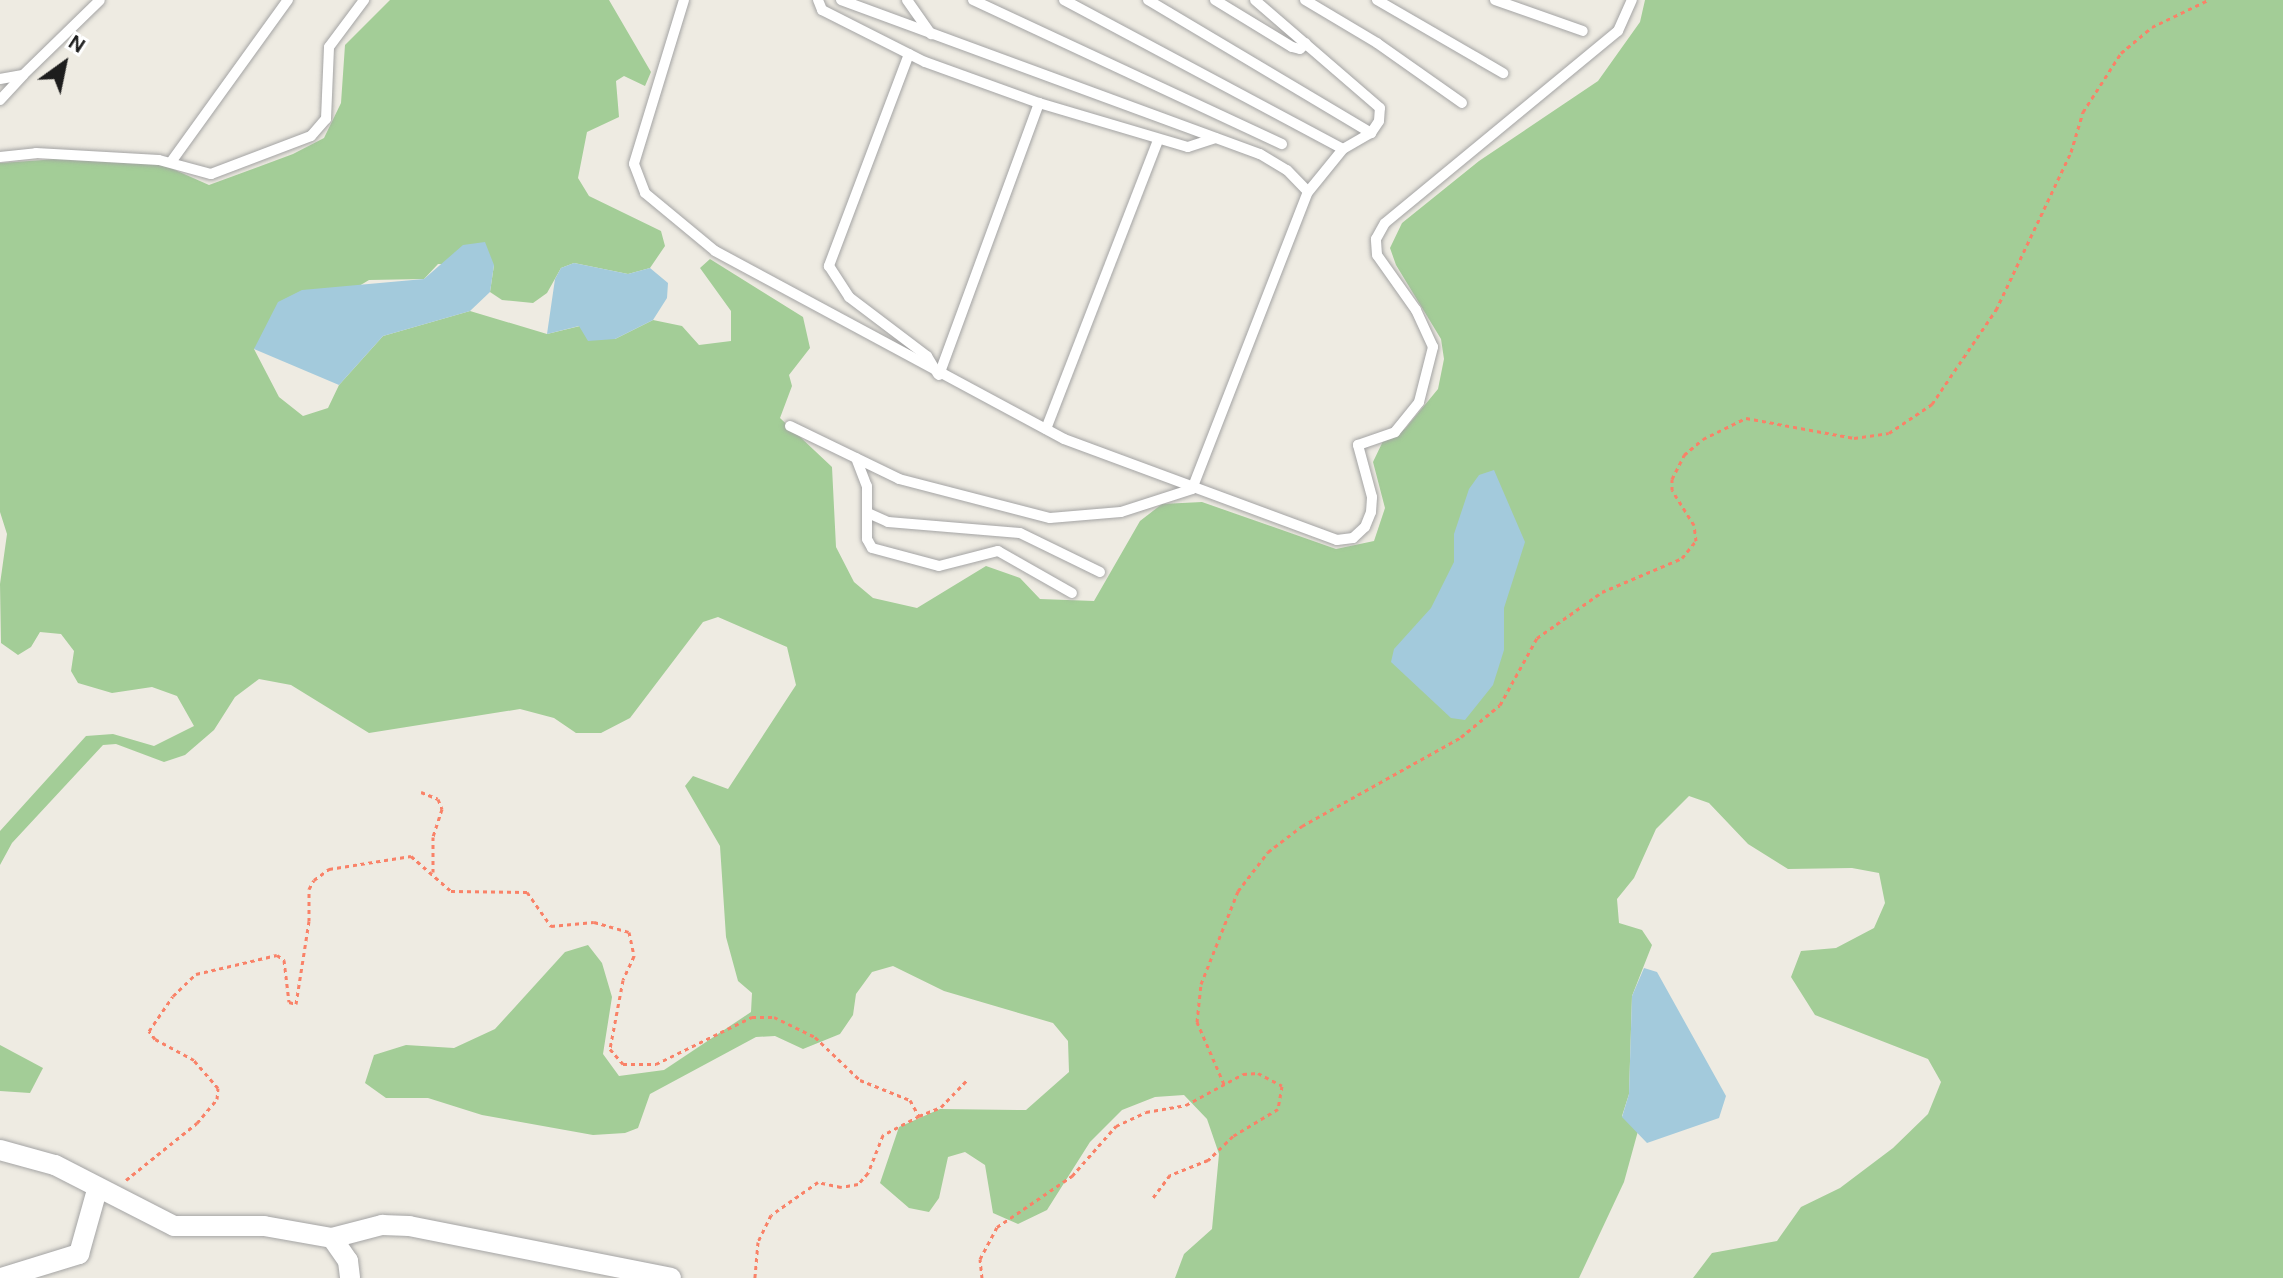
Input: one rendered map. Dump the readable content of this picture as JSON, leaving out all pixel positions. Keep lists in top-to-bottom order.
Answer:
{
  "north": "top right"
}
